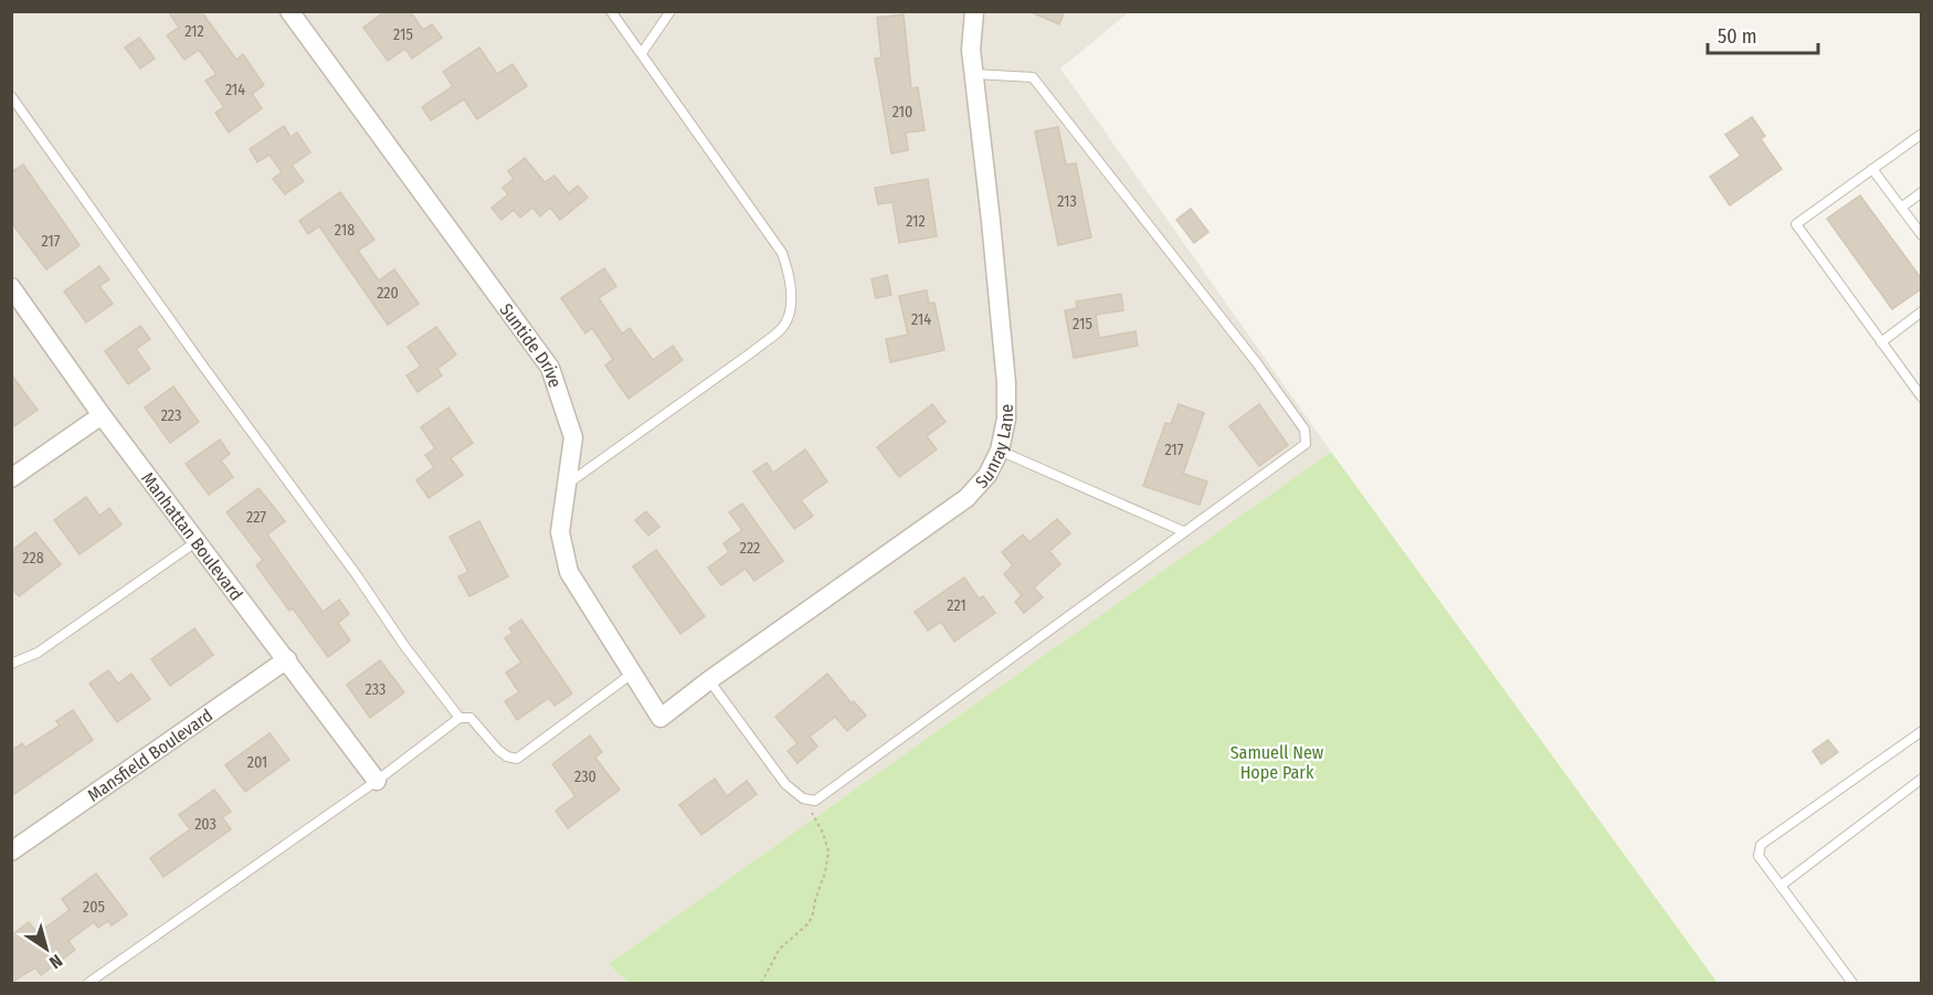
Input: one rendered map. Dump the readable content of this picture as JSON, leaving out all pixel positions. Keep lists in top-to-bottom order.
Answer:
{
  "streets": {
    "street": [
      "Suntide Drive",
      "Sunray Lane",
      "Manhattan Boulevard",
      "Mansfield Boulevard"
    ]
  },
  "crossings": [
    ["Suntide Drive", "Sunray Lane"],
    ["Manhattan Boulevard", "Mansfield Boulevard"]
  ],
  "parks": ["Samuell New Hope Park"],
  "house_numbers": [
    "212",
    "215",
    "214",
    "210",
    "213",
    "212",
    "218",
    "217",
    "220",
    "214",
    "215",
    "223",
    "217",
    "227",
    "222",
    "228",
    "221",
    "233",
    "201",
    "230",
    "203",
    "205"
  ],
  "scale_bar": "50 m",
  "north": "bottom right"
}
